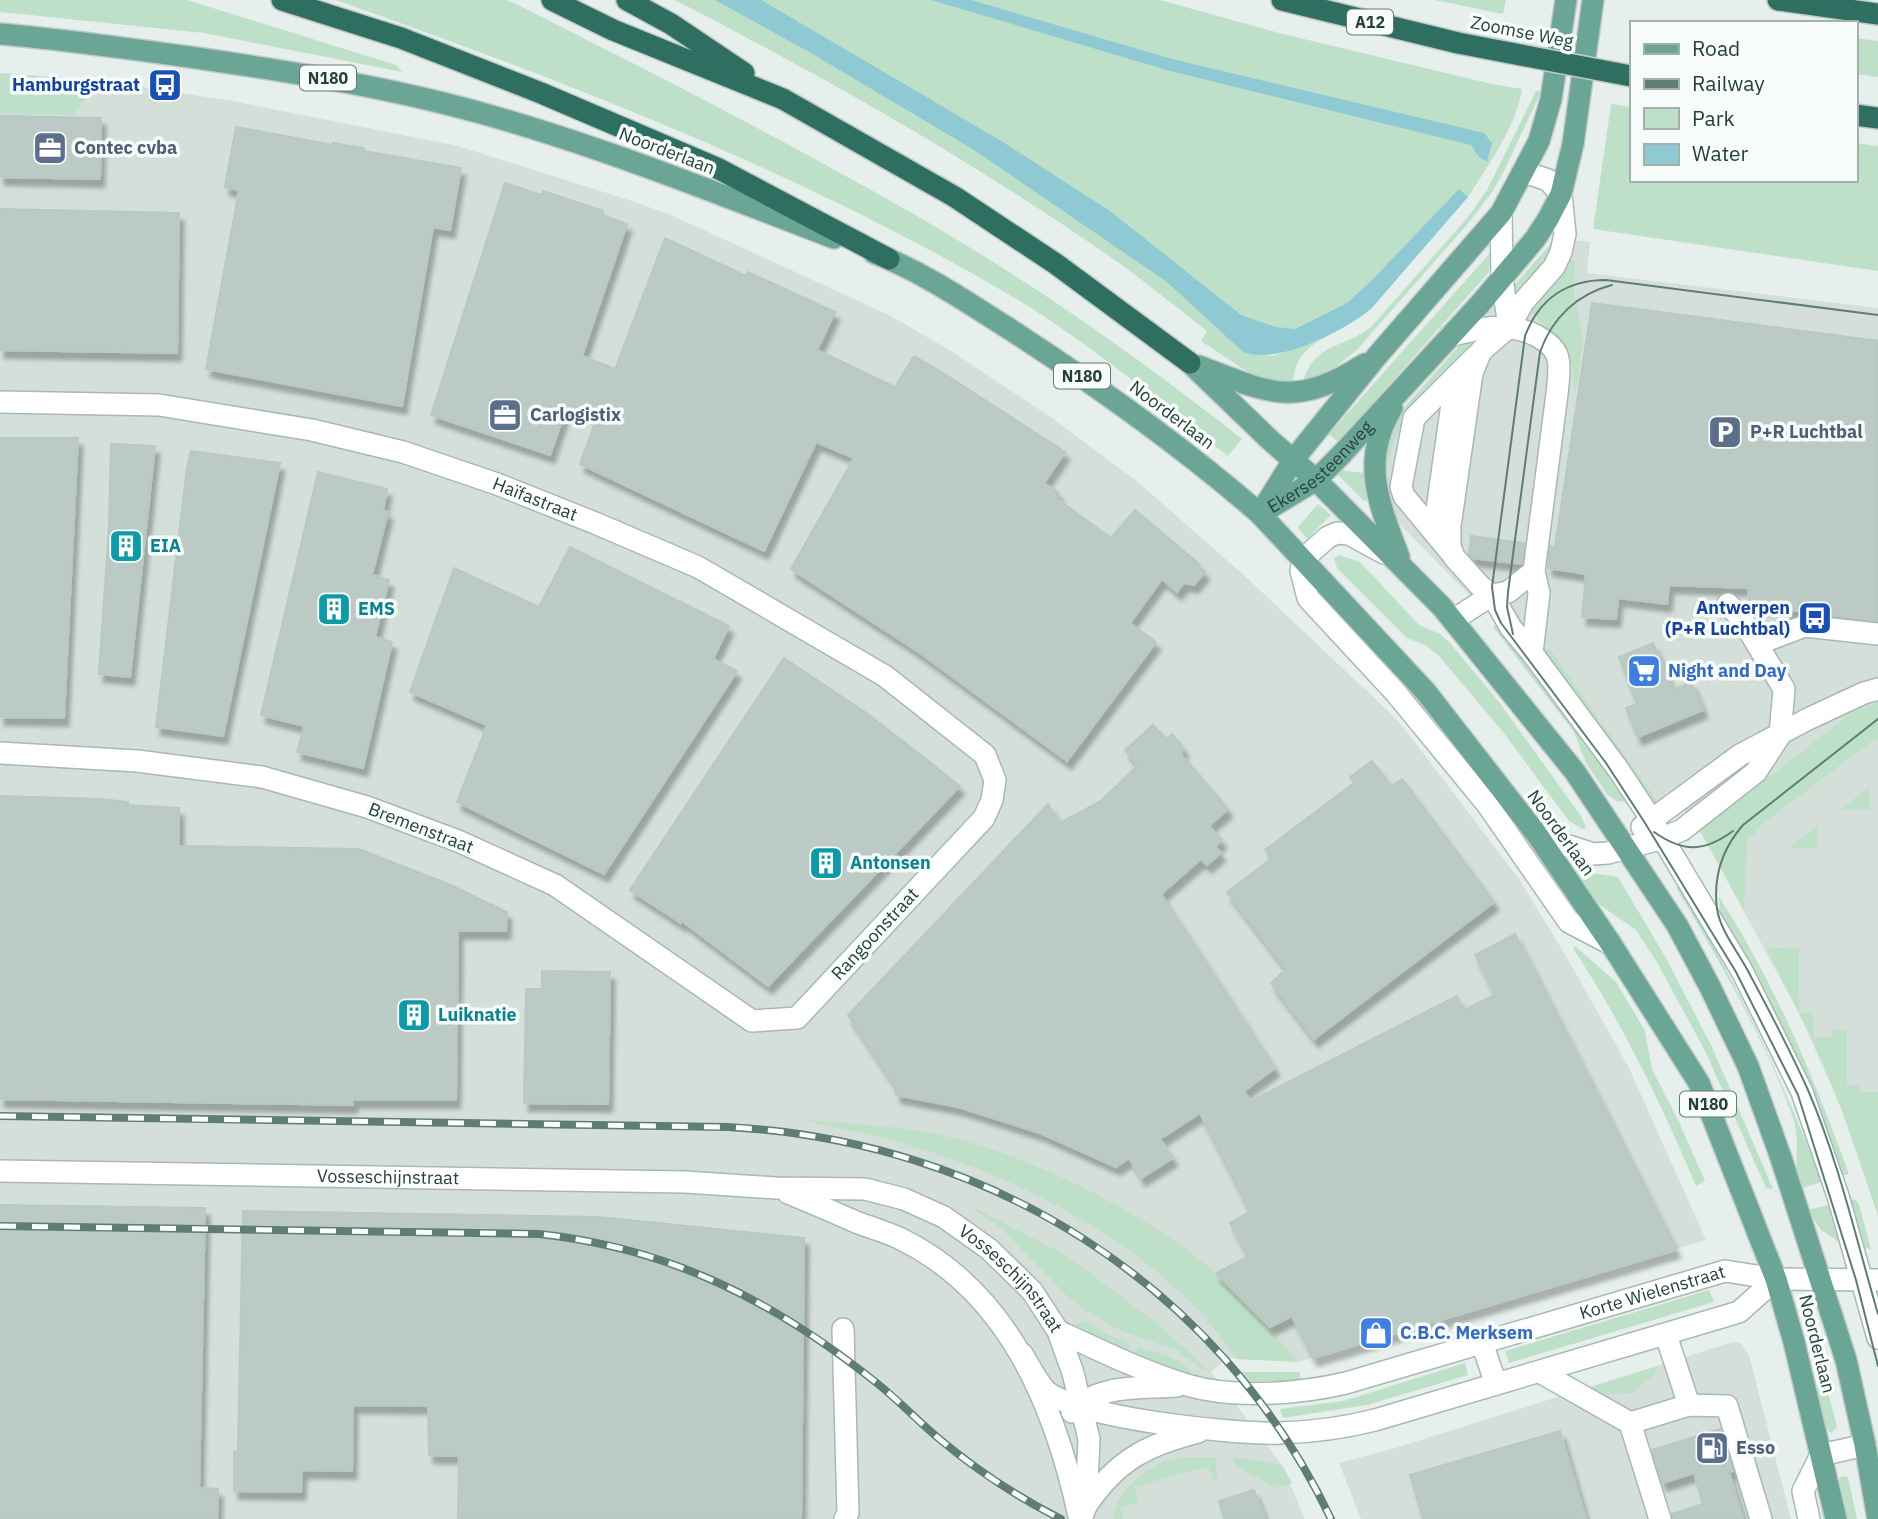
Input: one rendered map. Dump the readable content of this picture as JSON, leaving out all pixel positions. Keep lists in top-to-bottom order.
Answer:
{
  "streets": {
    "highway": [
      "A12",
      "Zoomse Weg",
      "N180",
      "Noorderlaan"
    ],
    "main road": ["Ekersesteenweg"],
    "street": [
      "Haïfastraat",
      "Bremenstraat",
      "Rangoonstraat",
      "Vosseschijnstraat",
      "Korte Wielenstraat"
    ]
  },
  "crossings": [
    ["Noorderlaan", "Ekersesteenweg"],
    ["Noorderlaan", "Korte Wielenstraat"],
    ["Haïfastraat", "Rangoonstraat"],
    ["Bremenstraat", "Rangoonstraat"],
    ["Vosseschijnstraat", "Korte Wielenstraat"]
  ],
  "places": {
    "bus stop": ["Hamburgstraat", "Antwerpen (P+R Luchtbal)"],
    "office": ["Contec cvba", "Carlogistix"],
    "parking": ["P+R Luchtbal"],
    "building": [
      "EIA",
      "EMS",
      "Antonsen",
      "Luiknatie"
    ],
    "supermarket": ["Night and Day"],
    "shop": ["C.B.C. Merksem"],
    "fuel station": ["Esso"]
  },
  "legend": [
    "Road",
    "Railway",
    "Park",
    "Water"
  ]
}
